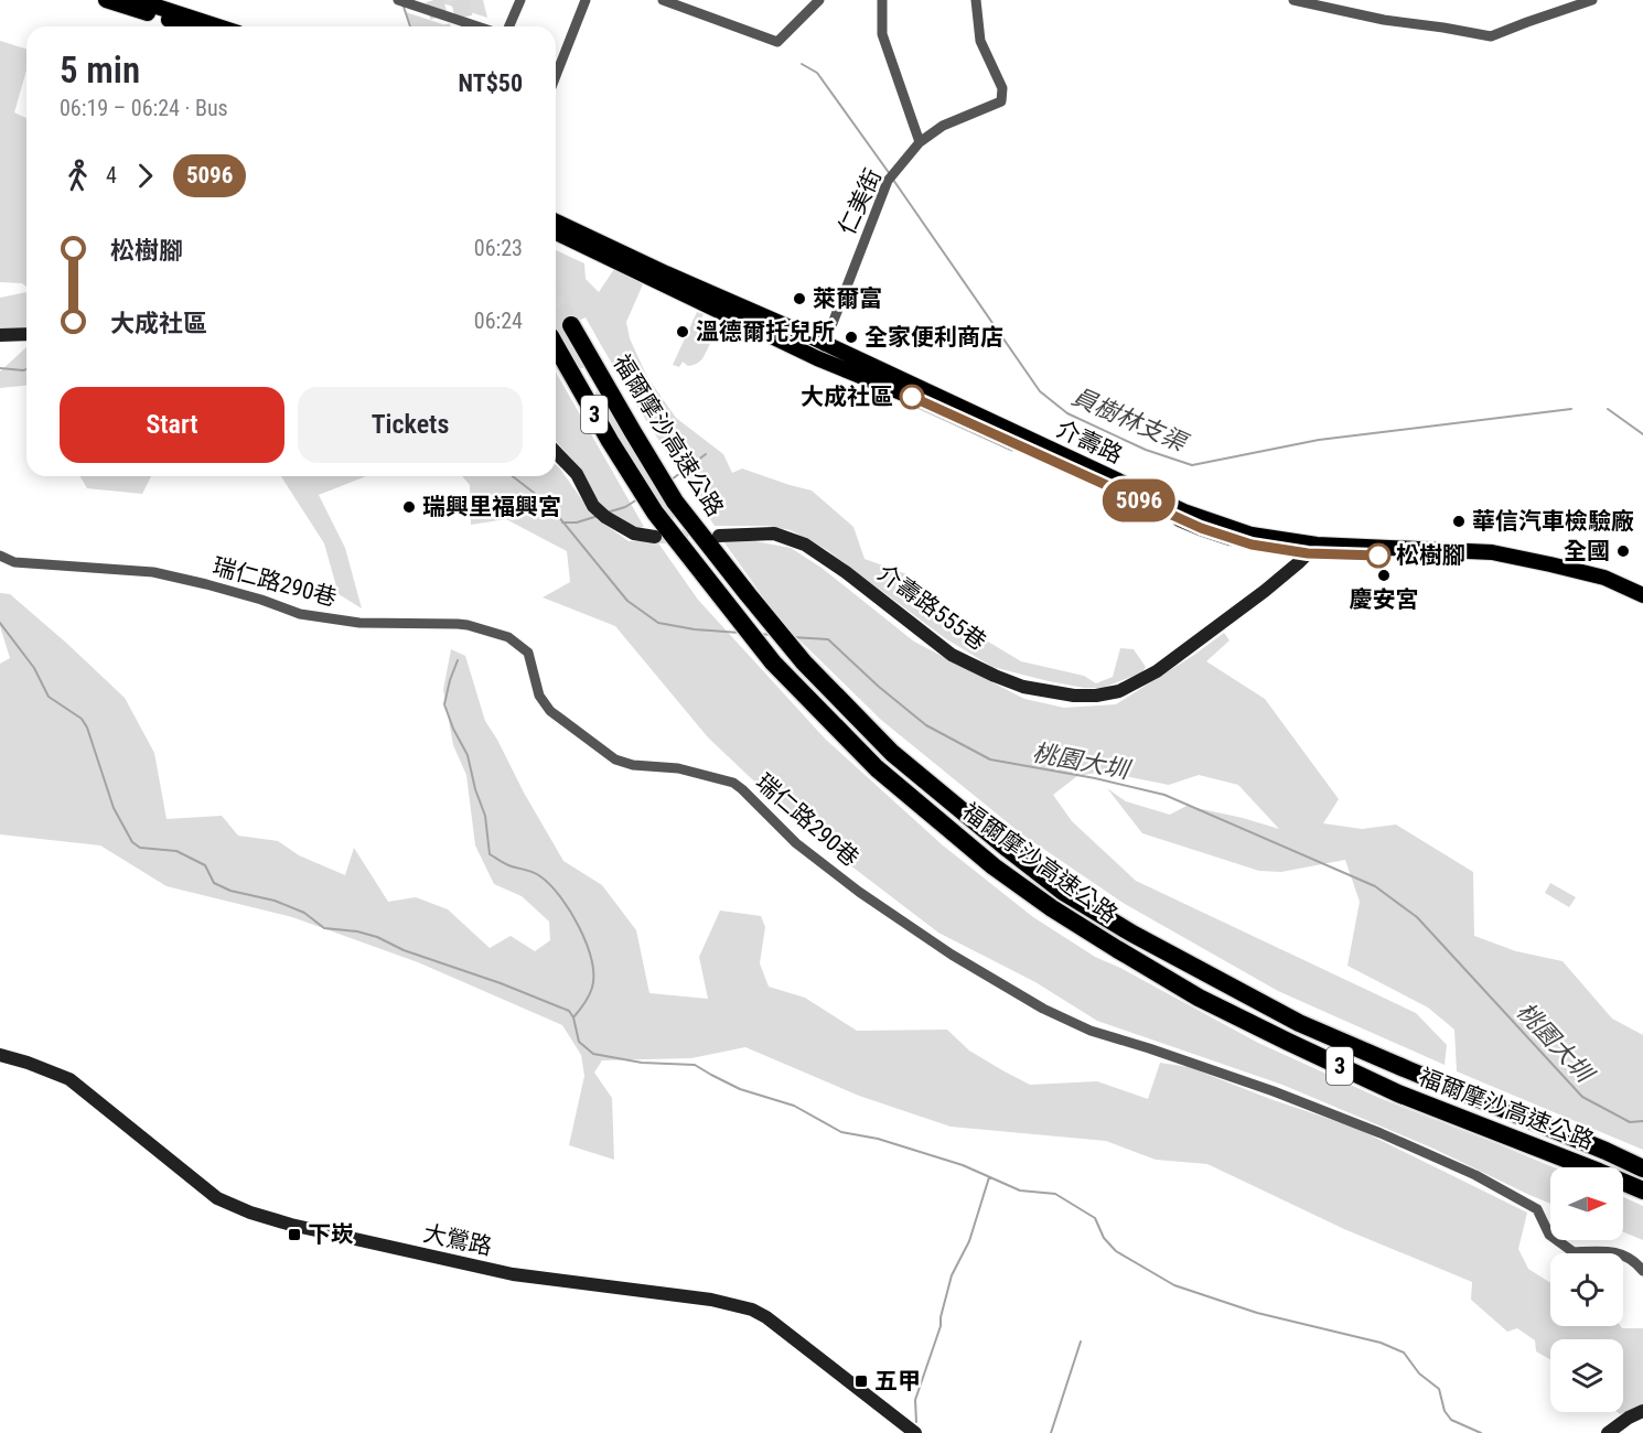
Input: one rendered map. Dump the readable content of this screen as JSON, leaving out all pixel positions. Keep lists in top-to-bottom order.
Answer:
{
  "streets": {
    "highway": ["3", "福爾摩沙高速公路"],
    "main road": ["介壽路"],
    "street": [
      "仁美街",
      "瑞仁路290巷",
      "介壽路555巷",
      "大鶯路"
    ]
  },
  "crossings": [
    ["仁美街", "介壽路"],
    ["介壽路", "介壽路555巷"]
  ],
  "water": ["員樹林支渠", "桃園大圳"],
  "places": {
    "other": [
      "萊爾富",
      "溫德爾托兒所",
      "全家便利商店",
      "大成社區",
      "瑞興里福興宮",
      "華信汽車檢驗廠",
      "全國",
      "松樹腳",
      "慶安宮"
    ],
    "transit": ["下崁", "五甲"]
  },
  "lines": ["bus line 5096"],
  "north": "right",
  "page": {
    "on_map": "5096",
    "heading": ["5 min", "06:19 – 06:24 · Bus", "NT$50"],
    "legs": ["4", "5096"],
    "list": [
      {
        "name": "松樹腳",
        "value": "06:23"
      },
      {
        "name": "大成社區",
        "value": "06:24"
      }
    ],
    "buttons": ["Start", "Tickets"]
  }
}
